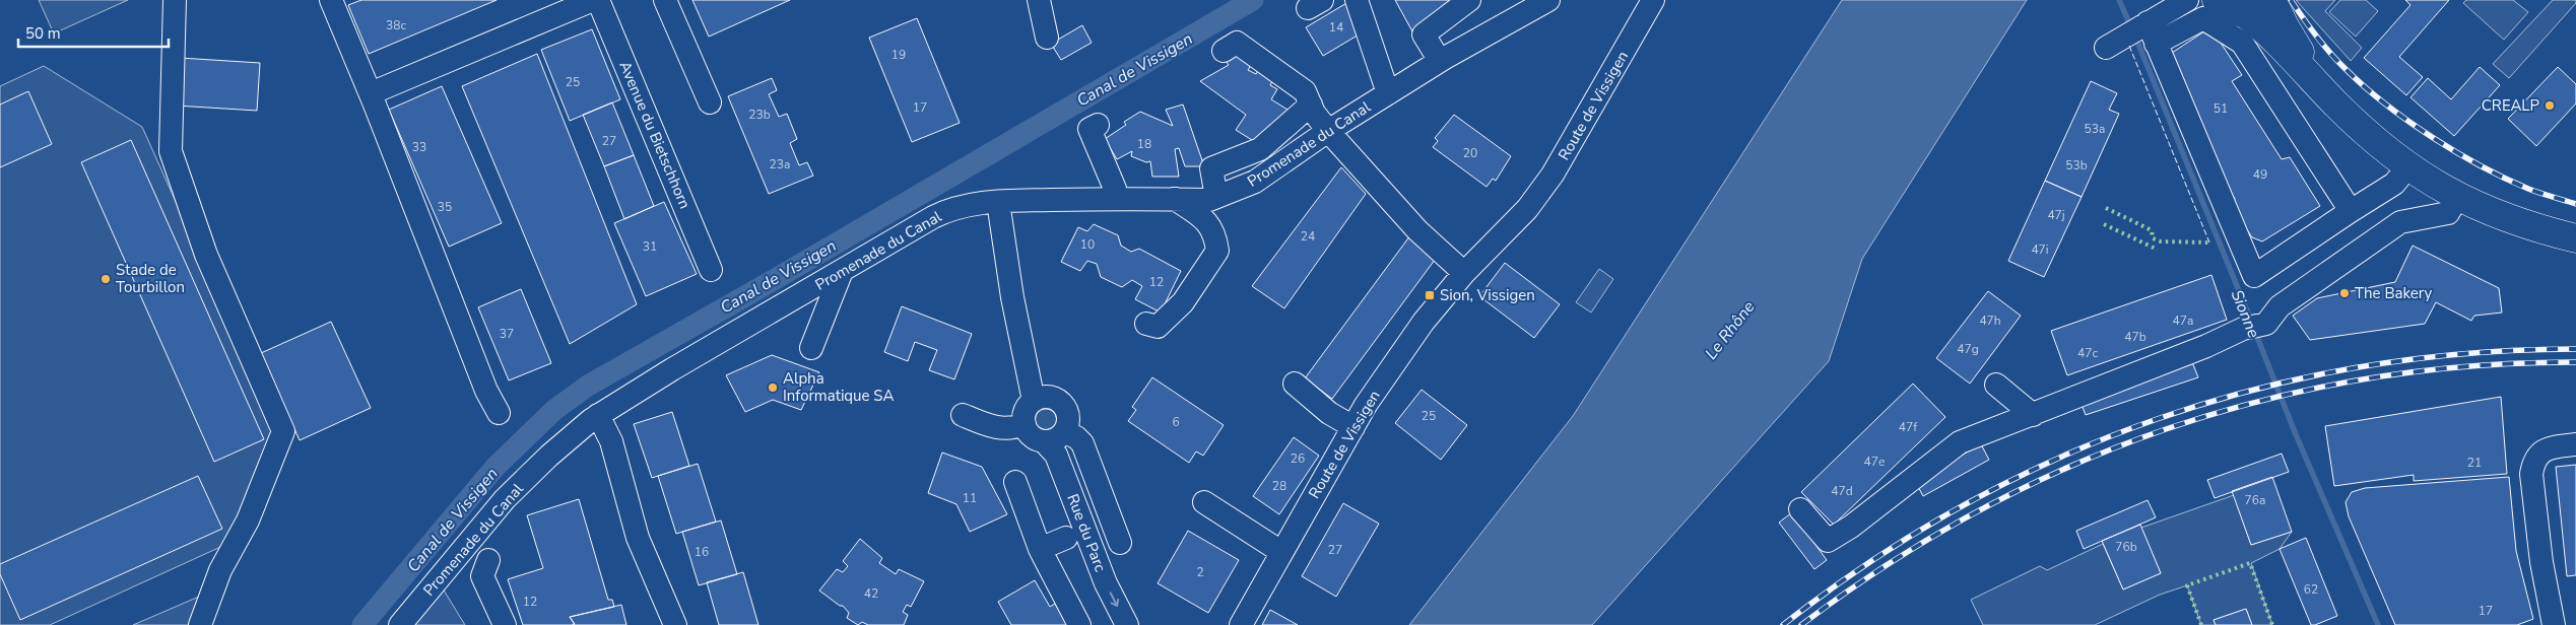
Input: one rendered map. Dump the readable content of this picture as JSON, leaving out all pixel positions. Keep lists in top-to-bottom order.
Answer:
{
  "streets": {
    "street": [
      "Route de Vissigen",
      "Avenue du Bietschhorn",
      "Promenade du Canal",
      "Rue du Parc"
    ]
  },
  "water": ["Canal de Vissigen", "Sionne", "Le Rhône"],
  "places": {
    "other": [
      "CREALP",
      "Stade de Tourbillon",
      "The Bakery",
      "Alpha Informatique SA"
    ],
    "transit": ["Sion, Vissigen"]
  },
  "house_numbers": [
    "38c",
    "14",
    "19",
    "25",
    "17",
    "51",
    "23b",
    "53a",
    "27",
    "18",
    "33",
    "20",
    "23a",
    "53b",
    "49",
    "35",
    "47j",
    "24",
    "10",
    "31",
    "47i",
    "12",
    "47h",
    "47a",
    "37",
    "47b",
    "47g",
    "47c",
    "25",
    "6",
    "47f",
    "26",
    "47e",
    "21",
    "28",
    "47d",
    "11",
    "76a",
    "76b",
    "27",
    "16",
    "2",
    "62",
    "42",
    "12",
    "17"
  ],
  "scale_bar": "50 m"
}
